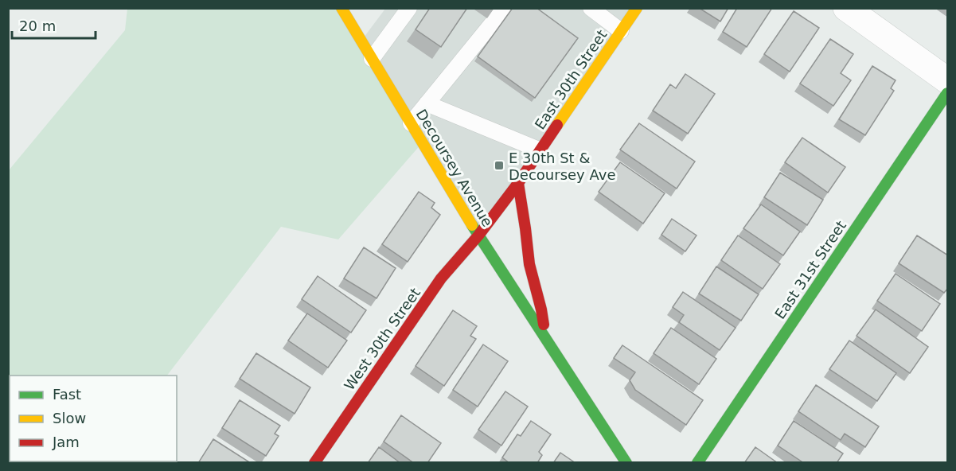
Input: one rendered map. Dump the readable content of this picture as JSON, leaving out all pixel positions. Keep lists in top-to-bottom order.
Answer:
{
  "streets": {
    "street": [
      "East 30th Street",
      "Decoursey Avenue",
      "East 31st Street",
      "West 30th Street"
    ]
  },
  "crossings": [
    ["East 30th Street", "Decoursey Avenue"],
    ["East 30th Street", "West 30th Street"],
    ["Decoursey Avenue", "West 30th Street"]
  ],
  "places": {
    "transit": ["E 30th St & Decoursey Ave"]
  },
  "legend": ["Fast", "Slow", "Jam"],
  "scale_bar": "20 m"
}
